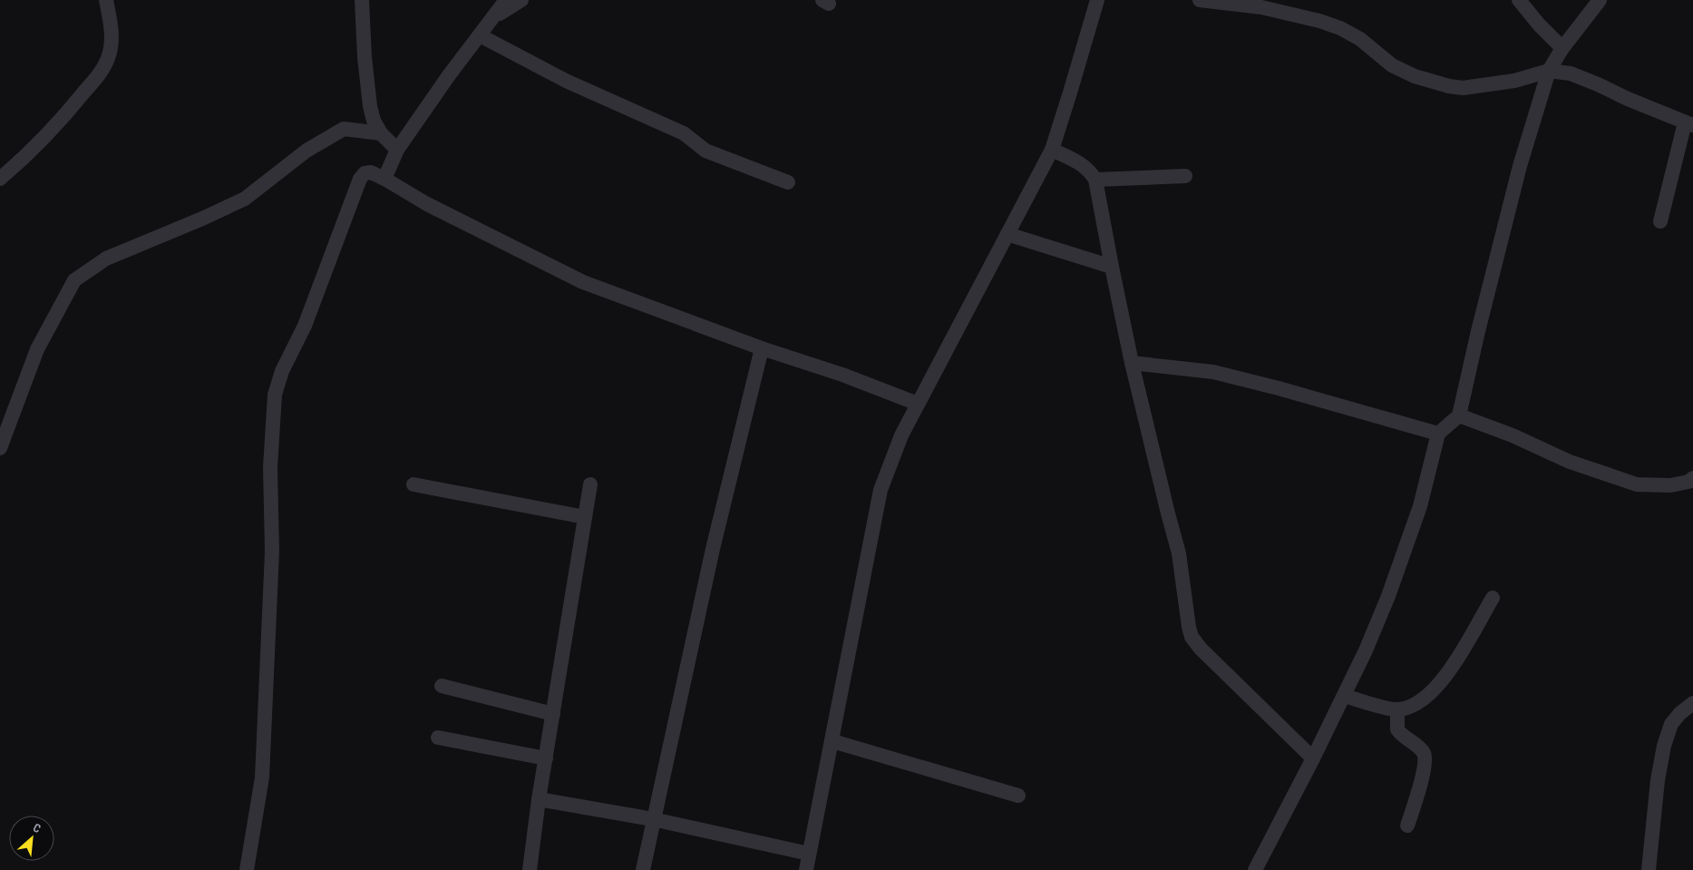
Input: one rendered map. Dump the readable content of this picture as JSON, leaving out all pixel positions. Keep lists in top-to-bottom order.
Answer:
{
  "north": "top right"
}
